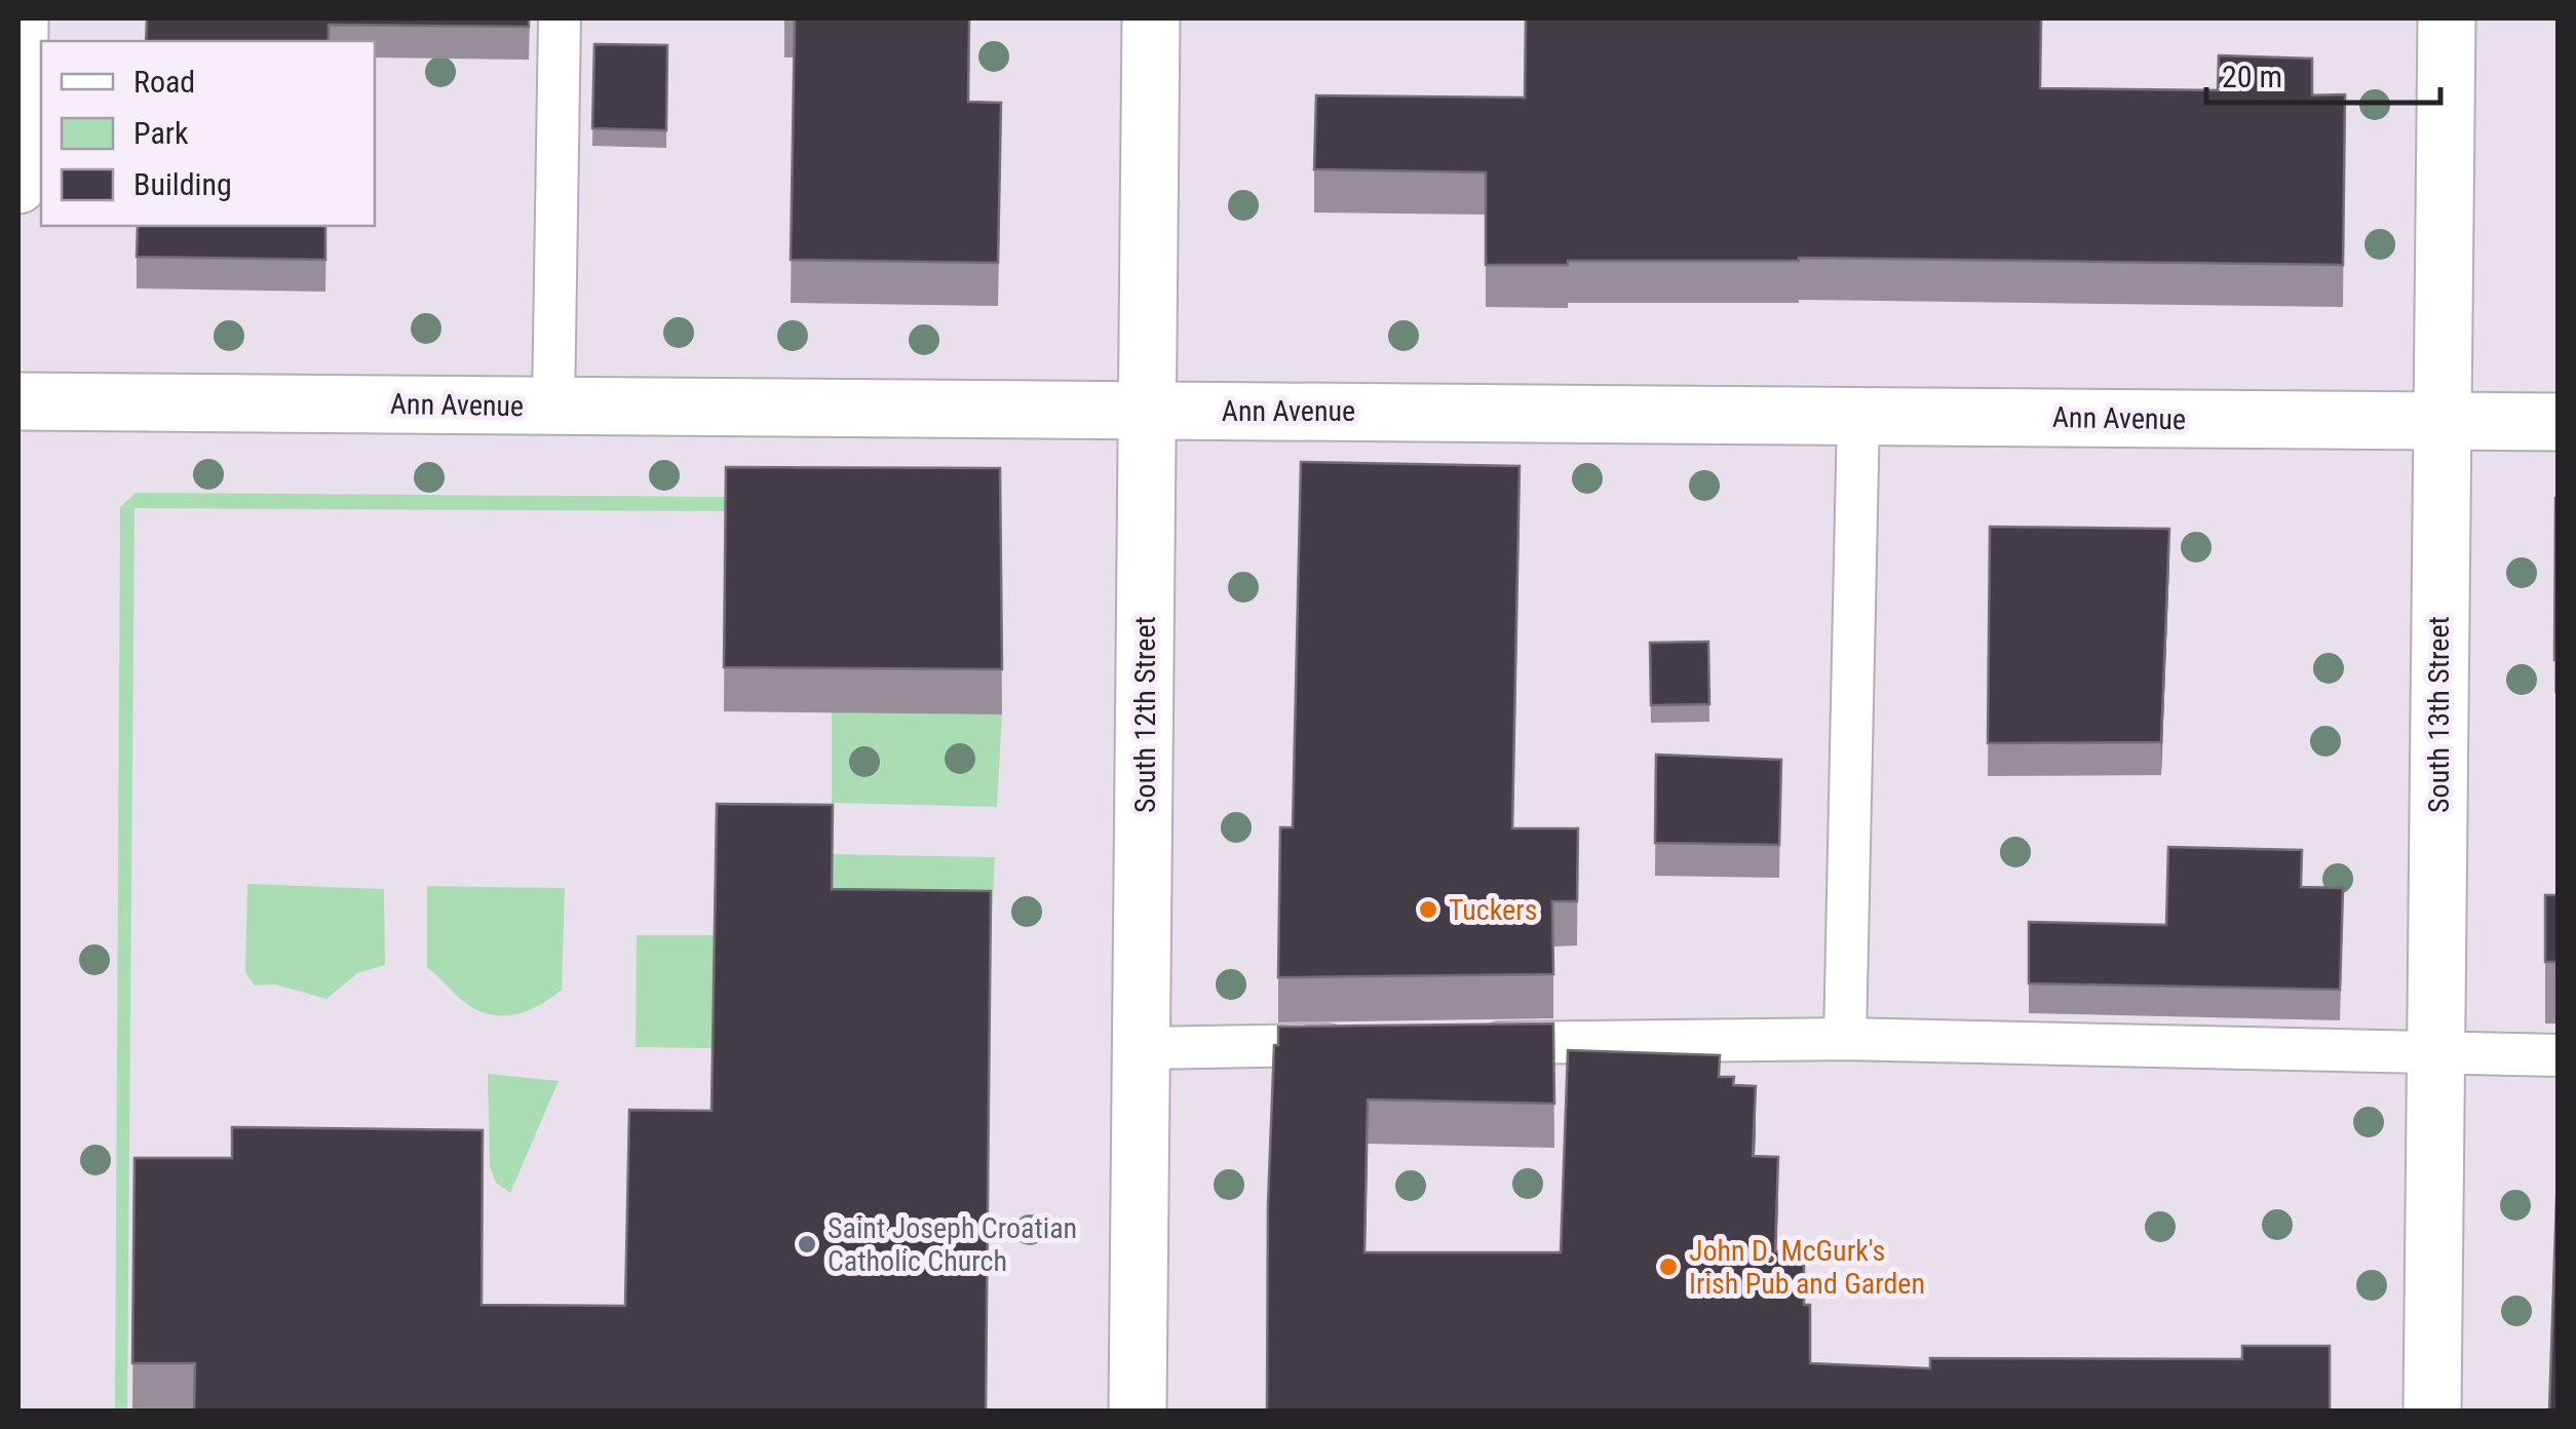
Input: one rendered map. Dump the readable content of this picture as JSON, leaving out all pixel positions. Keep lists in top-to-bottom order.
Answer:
{
  "streets": {
    "street": ["Ann Avenue", "South 12th Street", "South 13th Street"]
  },
  "crossings": [
    ["Ann Avenue", "South 12th Street"],
    ["Ann Avenue", "South 13th Street"]
  ],
  "places": ["Tuckers", "Saint Joseph Croatian Catholic Church", "John D. McGurk's Irish Pub and Garden"],
  "legend": ["Road", "Park", "Building"],
  "scale_bar": "20 m"
}
